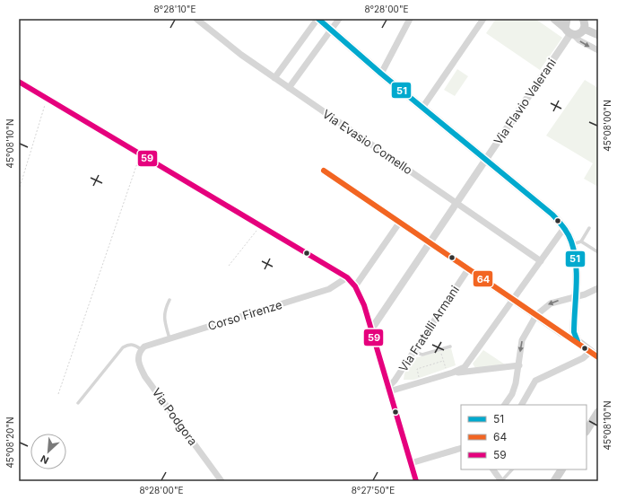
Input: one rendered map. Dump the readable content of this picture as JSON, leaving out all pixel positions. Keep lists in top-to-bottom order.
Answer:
{
  "streets": {
    "street": [
      "Via Flavio Valerani",
      "Via Evasio Comello",
      "Corso Firenze",
      "Via Fratelli Armani",
      "Via Podgora"
    ]
  },
  "crossings": [
    ["Via Flavio Valerani", "Via Evasio Comello"],
    ["Corso Firenze", "Via Podgora"]
  ],
  "lines": ["transit line 51", "transit line 59", "transit line 64"],
  "legend": ["51", "64", "59"],
  "north": "bottom left",
  "coordinates": [
    "8°28'10\"E",
    "8°28'00\"E",
    "45°08'00\"N",
    "45°08'10\"N",
    "45°08'20\"N",
    "8°27'50\"E"
  ]
}
